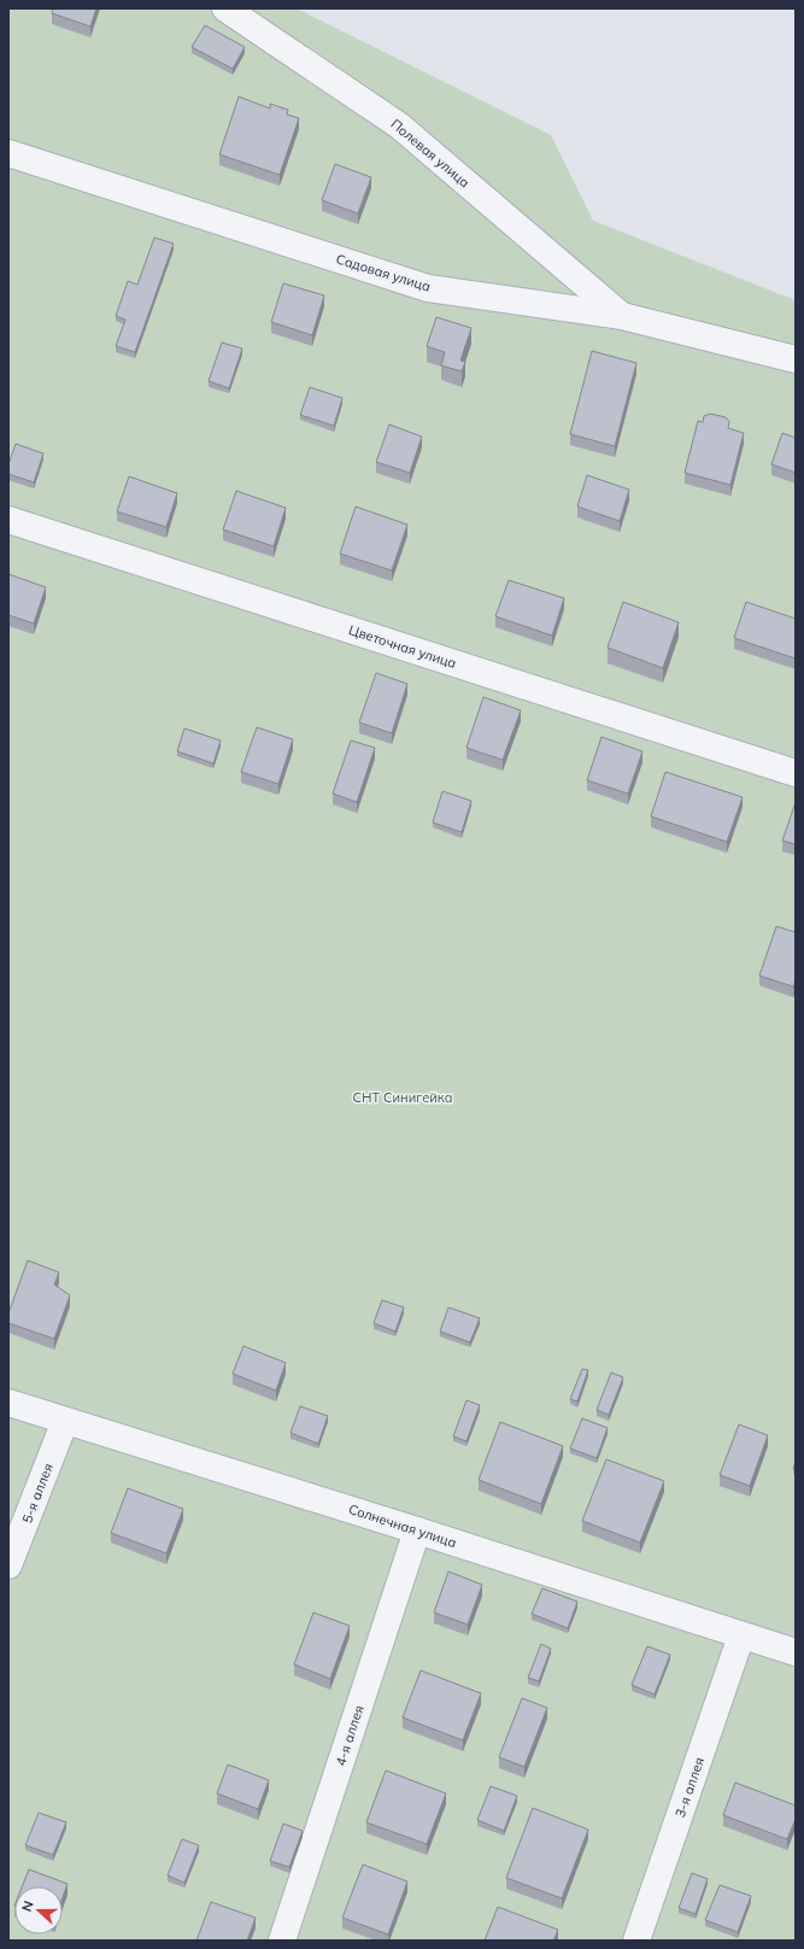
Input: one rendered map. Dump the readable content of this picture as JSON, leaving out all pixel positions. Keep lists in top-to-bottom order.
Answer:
{
  "streets": {
    "street": [
      "Полевая улица",
      "Садовая улица",
      "Цветочная улица",
      "5-я аллея",
      "Солнечная улица",
      "4-я аллея",
      "3-я аллея"
    ]
  },
  "crossings": [
    ["Полевая улица", "Садовая улица"],
    ["5-я аллея", "Солнечная улица"],
    ["Солнечная улица", "4-я аллея"],
    ["Солнечная улица", "3-я аллея"]
  ],
  "parks": ["СНТ Синигейка"],
  "north": "left"
}
